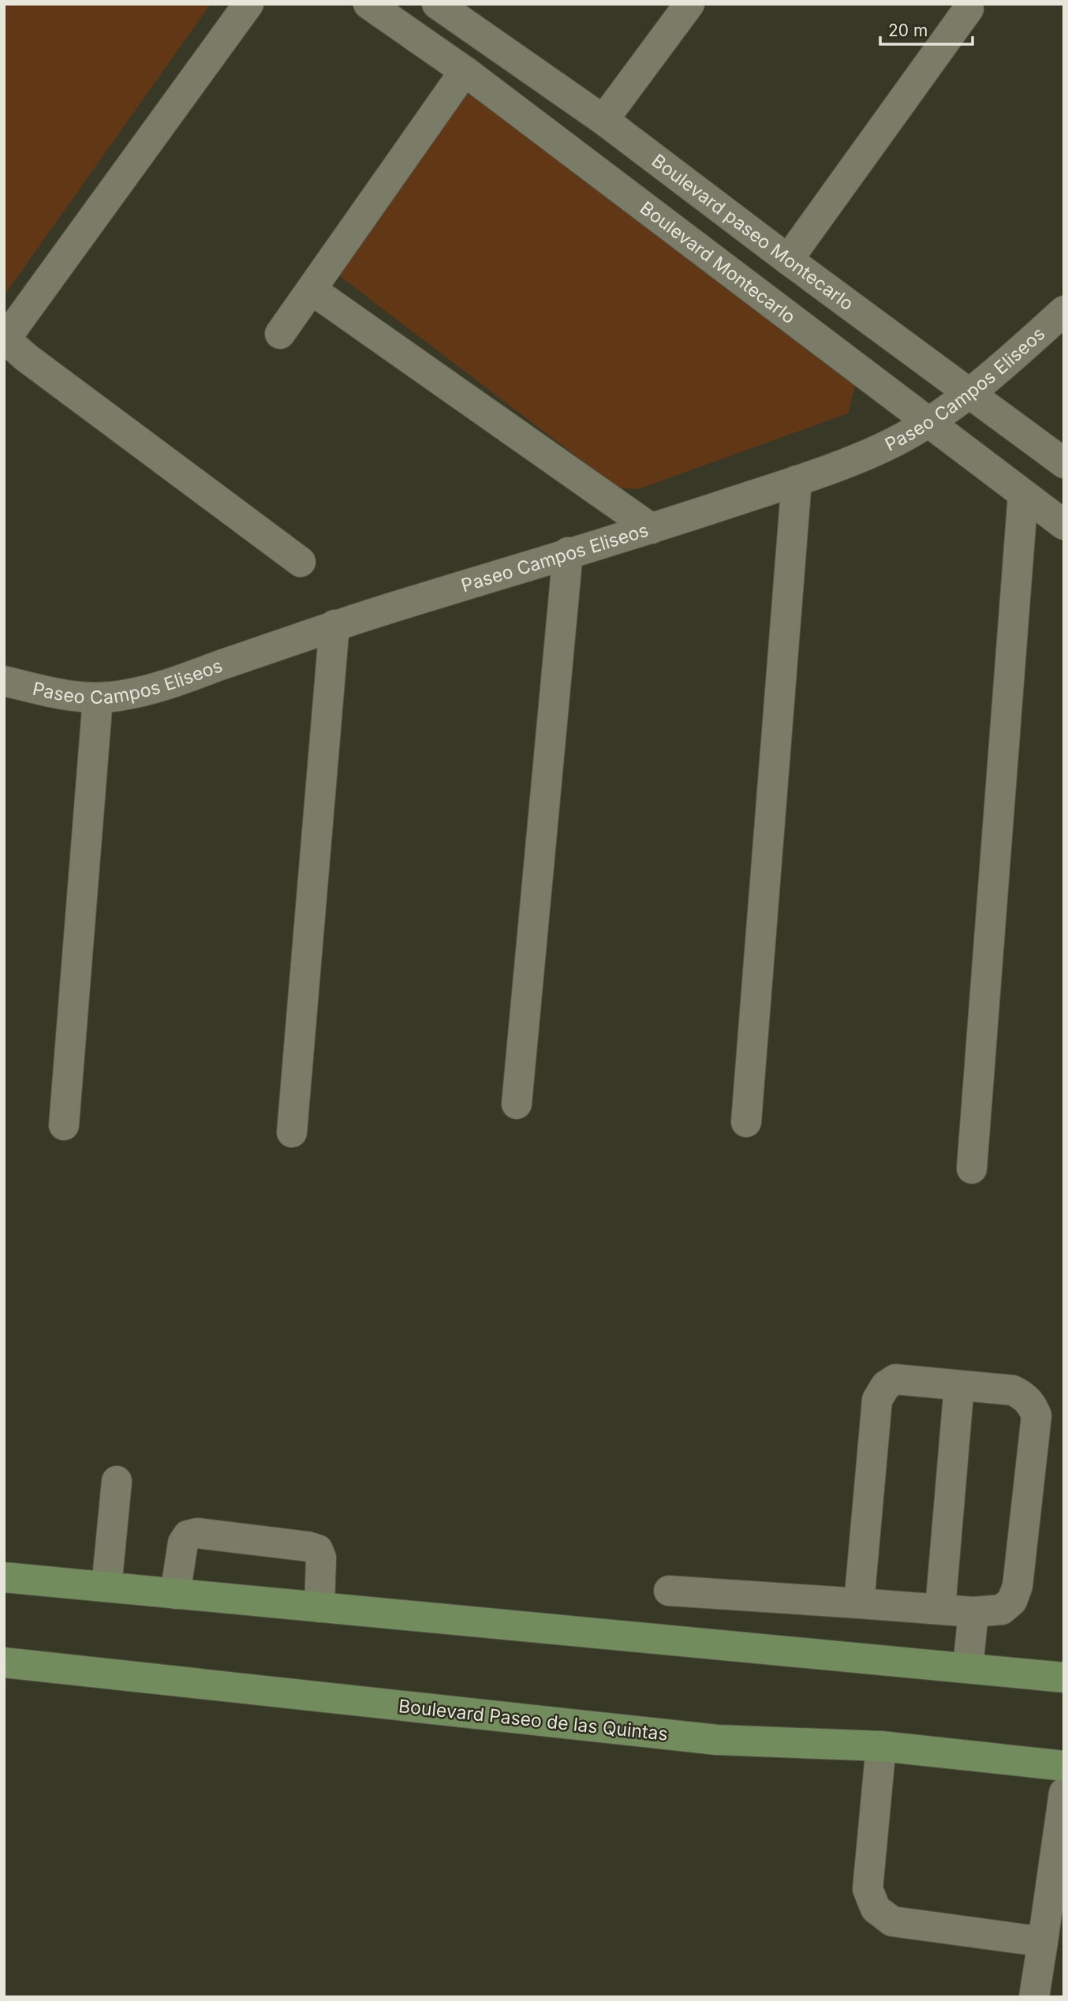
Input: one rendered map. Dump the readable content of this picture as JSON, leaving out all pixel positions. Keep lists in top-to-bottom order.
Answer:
{
  "streets": {
    "main road": ["Boulevard Paseo de las Quintas"],
    "street": ["Boulevard paseo Montecarlo", "Boulevard Montecarlo", "Paseo Campos Eliseos"]
  },
  "crossings": [
    ["Boulevard paseo Montecarlo", "Paseo Campos Eliseos"],
    ["Boulevard Montecarlo", "Paseo Campos Eliseos"]
  ],
  "scale_bar": "20 m"
}
